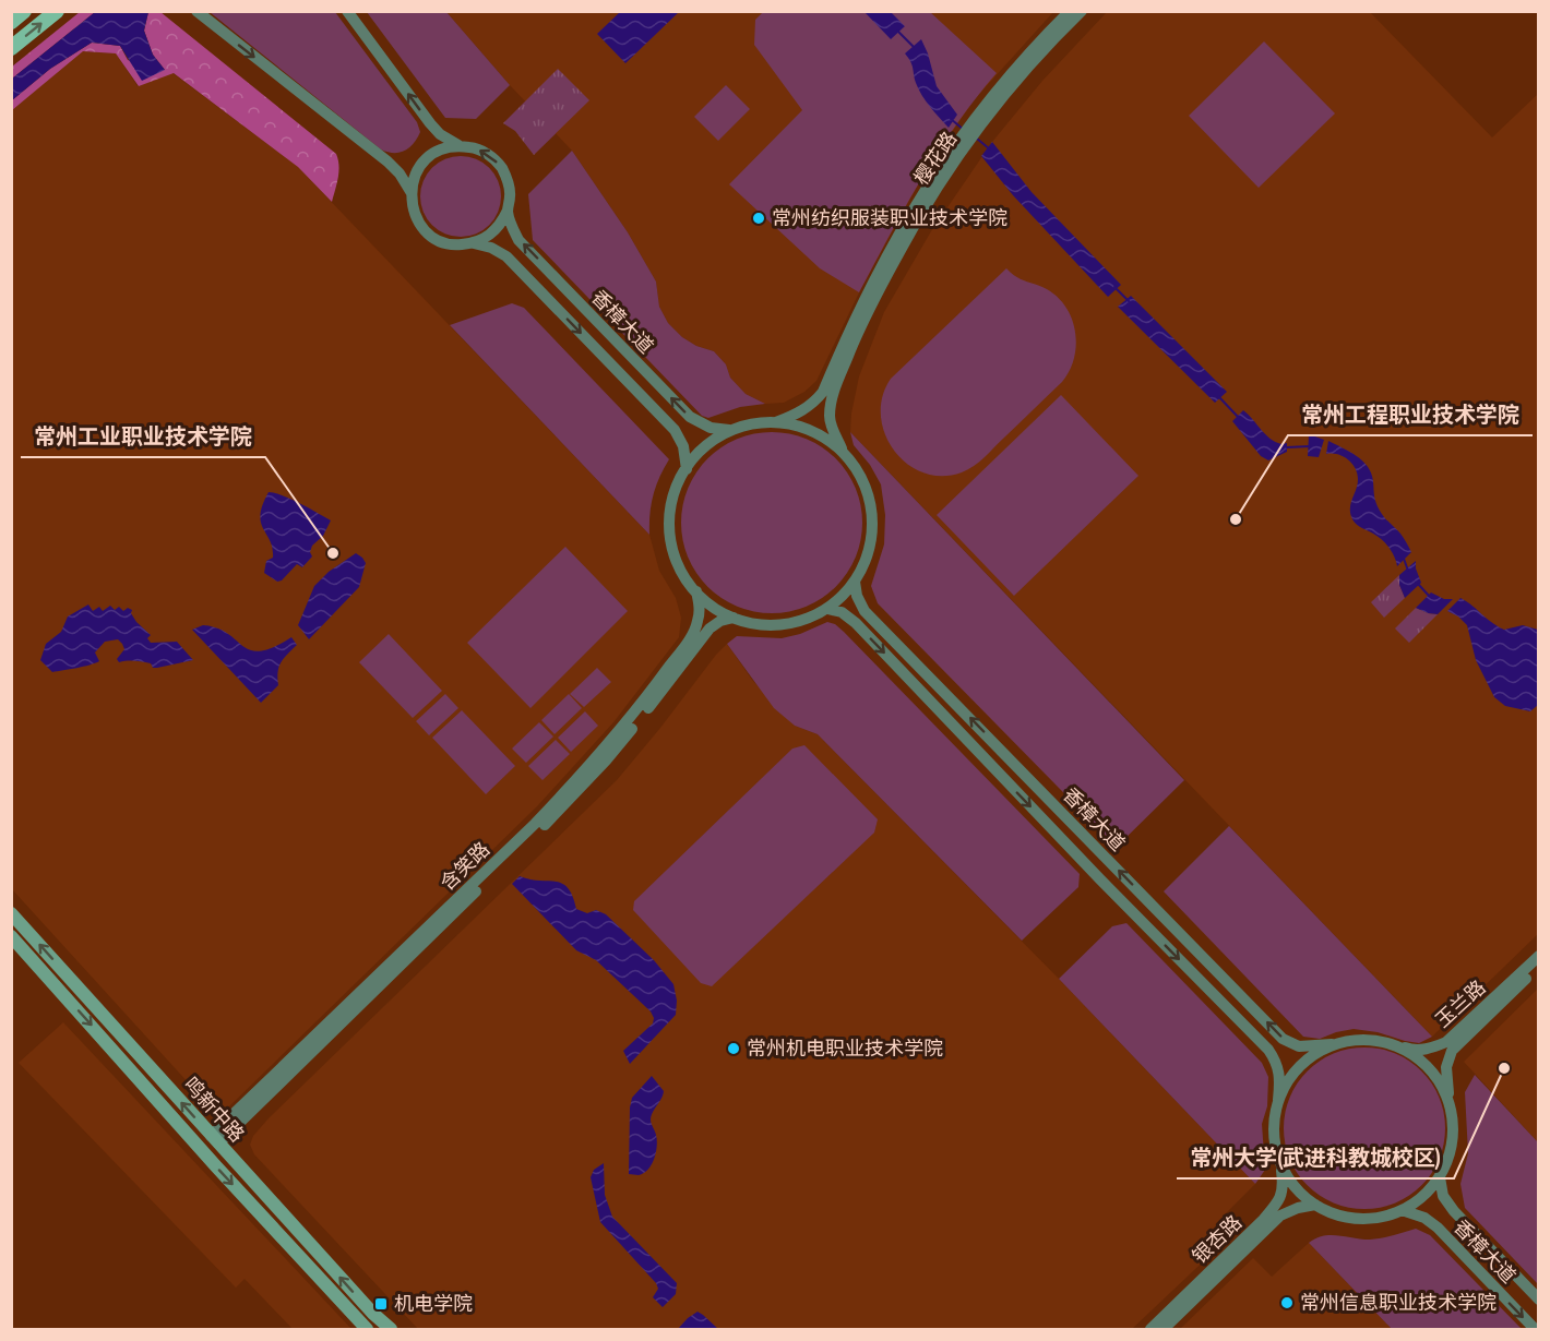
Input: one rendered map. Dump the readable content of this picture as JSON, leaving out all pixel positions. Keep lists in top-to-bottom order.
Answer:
{
  "streets": {
    "main road": ["鸣新中路"],
    "street": [
      "樱花路",
      "香樟大道",
      "含笑路",
      "玉兰路",
      "银杏路"
    ]
  },
  "crossings": [
    ["樱花路", "香樟大道"],
    ["樱花路", "含笑路"],
    ["香樟大道", "含笑路"],
    ["香樟大道", "玉兰路"],
    ["香樟大道", "银杏路"],
    ["含笑路", "鸣新中路"],
    ["玉兰路", "银杏路"]
  ],
  "places": {
    "other": [
      "常州纺织服装职业技术学院",
      "常州工程职业技术学院",
      "常州工业职业技术学院",
      "常州机电职业技术学院",
      "常州大学(武进科教城校区)",
      "常州信息职业技术学院"
    ],
    "transit": ["机电学院"]
  }
}
